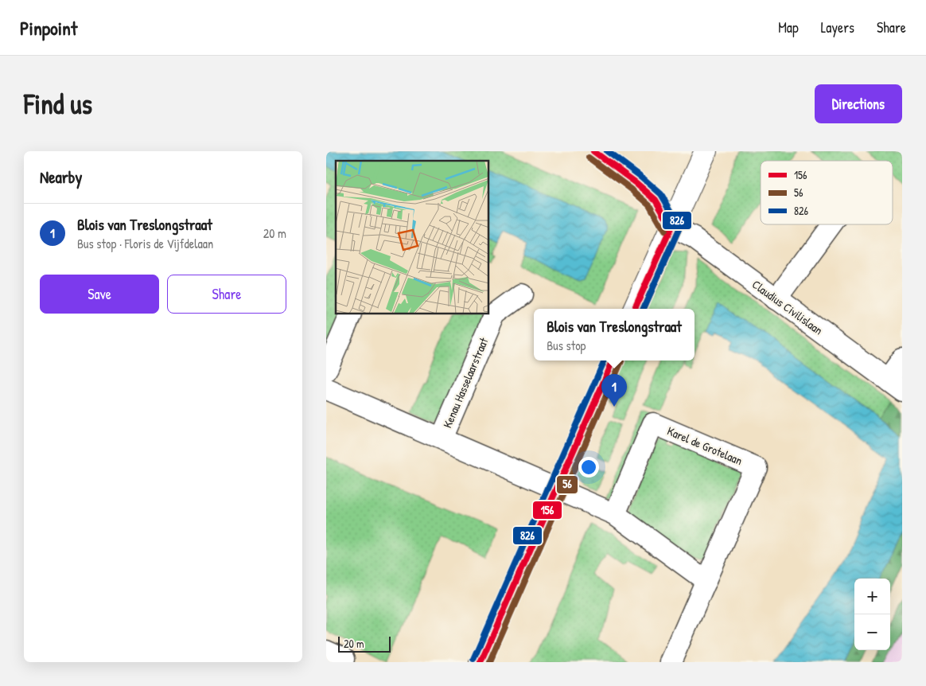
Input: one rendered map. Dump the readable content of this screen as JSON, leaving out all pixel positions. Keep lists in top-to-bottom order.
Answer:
{
  "streets": {
    "street": ["Claudius Civilislaan", "Kenau Hasselaarstraat", "Karel de Grotelaan"]
  },
  "lines": ["transit line 156", "transit line 826", "transit line 56"],
  "legend": ["156", "56", "826"],
  "scale_bar": "20 m",
  "page": {
    "header": "Pinpoint",
    "nav": ["Map", "Layers", "Share"],
    "buttons": [
      "Directions",
      ["Save", "Share"]
    ],
    "title": "Find us",
    "heading": "Nearby",
    "list": [
      {
        "mark": "1",
        "name": "Blois van Treslongstraat",
        "note": "Bus stop · Floris de Vijfdelaan",
        "value": "20 m"
      }
    ],
    "popup": ["Blois van Treslongstraat", "Bus stop"],
    "pins": "1",
    "map_buttons": ["+", "−"],
    "scale": "20 m"
  }
}
